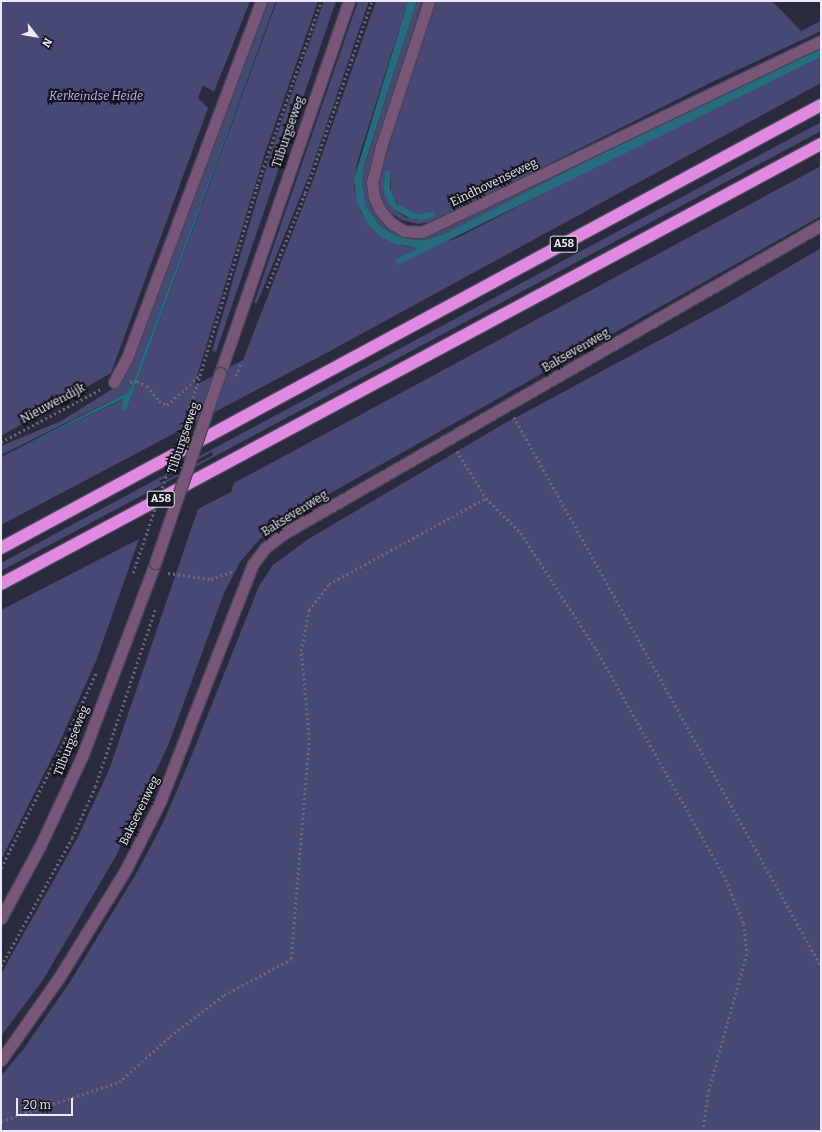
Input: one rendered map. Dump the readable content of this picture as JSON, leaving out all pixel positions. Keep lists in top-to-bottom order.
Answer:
{
  "streets": {
    "highway": ["A58"],
    "street": ["Tilburgseweg", "Eindhovenseweg", "Baksevenweg"],
    "path": ["Nieuwendijk"]
  },
  "parks": ["Kerkeindse Heide"],
  "scale_bar": "20 m",
  "north": "bottom right"
}
